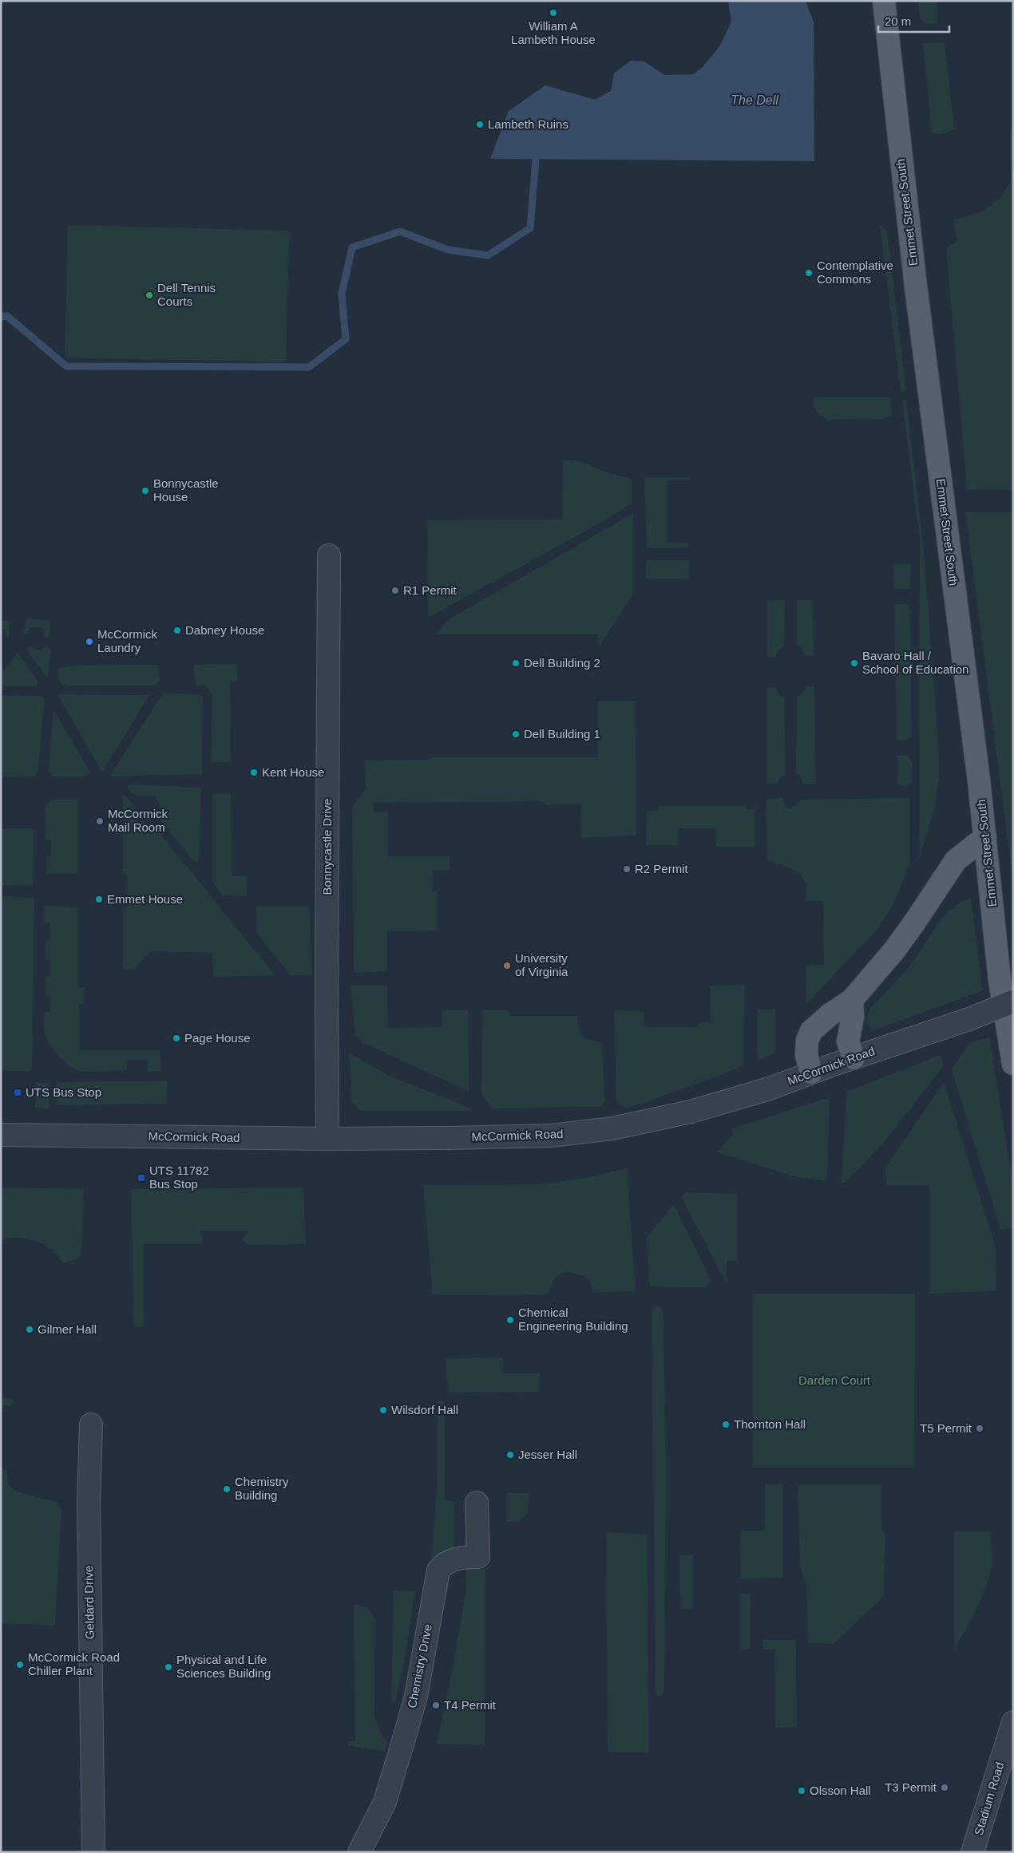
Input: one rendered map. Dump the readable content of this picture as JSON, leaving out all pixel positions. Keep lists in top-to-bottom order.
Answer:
{
  "streets": {
    "main road": ["Emmet Street South"],
    "street": [
      "Bonnycastle Drive",
      "McCormick Road",
      "Geldard Drive",
      "Chemistry Drive",
      "Stadium Road"
    ]
  },
  "crossings": [
    ["Bonnycastle Drive", "McCormick Road"]
  ],
  "water": ["The Dell"],
  "parks": ["Darden Court"],
  "places": {
    "other": [
      "William A Lambeth House",
      "Lambeth Ruins",
      "Contemplative Commons",
      "Dell Tennis Courts",
      "Bonnycastle House",
      "R1 Permit",
      "Dabney House",
      "McCormick Laundry",
      "Dell Building 2",
      "Bavaro Hall / School of Education",
      "Dell Building 1",
      "Kent House",
      "McCormick Mail Room",
      "R2 Permit",
      "Emmet House",
      "University of Virginia",
      "Page House",
      "Chemical Engineering Building",
      "Gilmer Hall",
      "Wilsdorf Hall",
      "Thornton Hall",
      "T5 Permit",
      "Jesser Hall",
      "Chemistry Building",
      "McCormick Road Chiller Plant",
      "Physical and Life Sciences Building",
      "T4 Permit",
      "T3 Permit",
      "Olsson Hall"
    ],
    "transit": ["UTS Bus Stop", "UTS 11782 Bus Stop"]
  },
  "scale_bar": "20 m"
}
